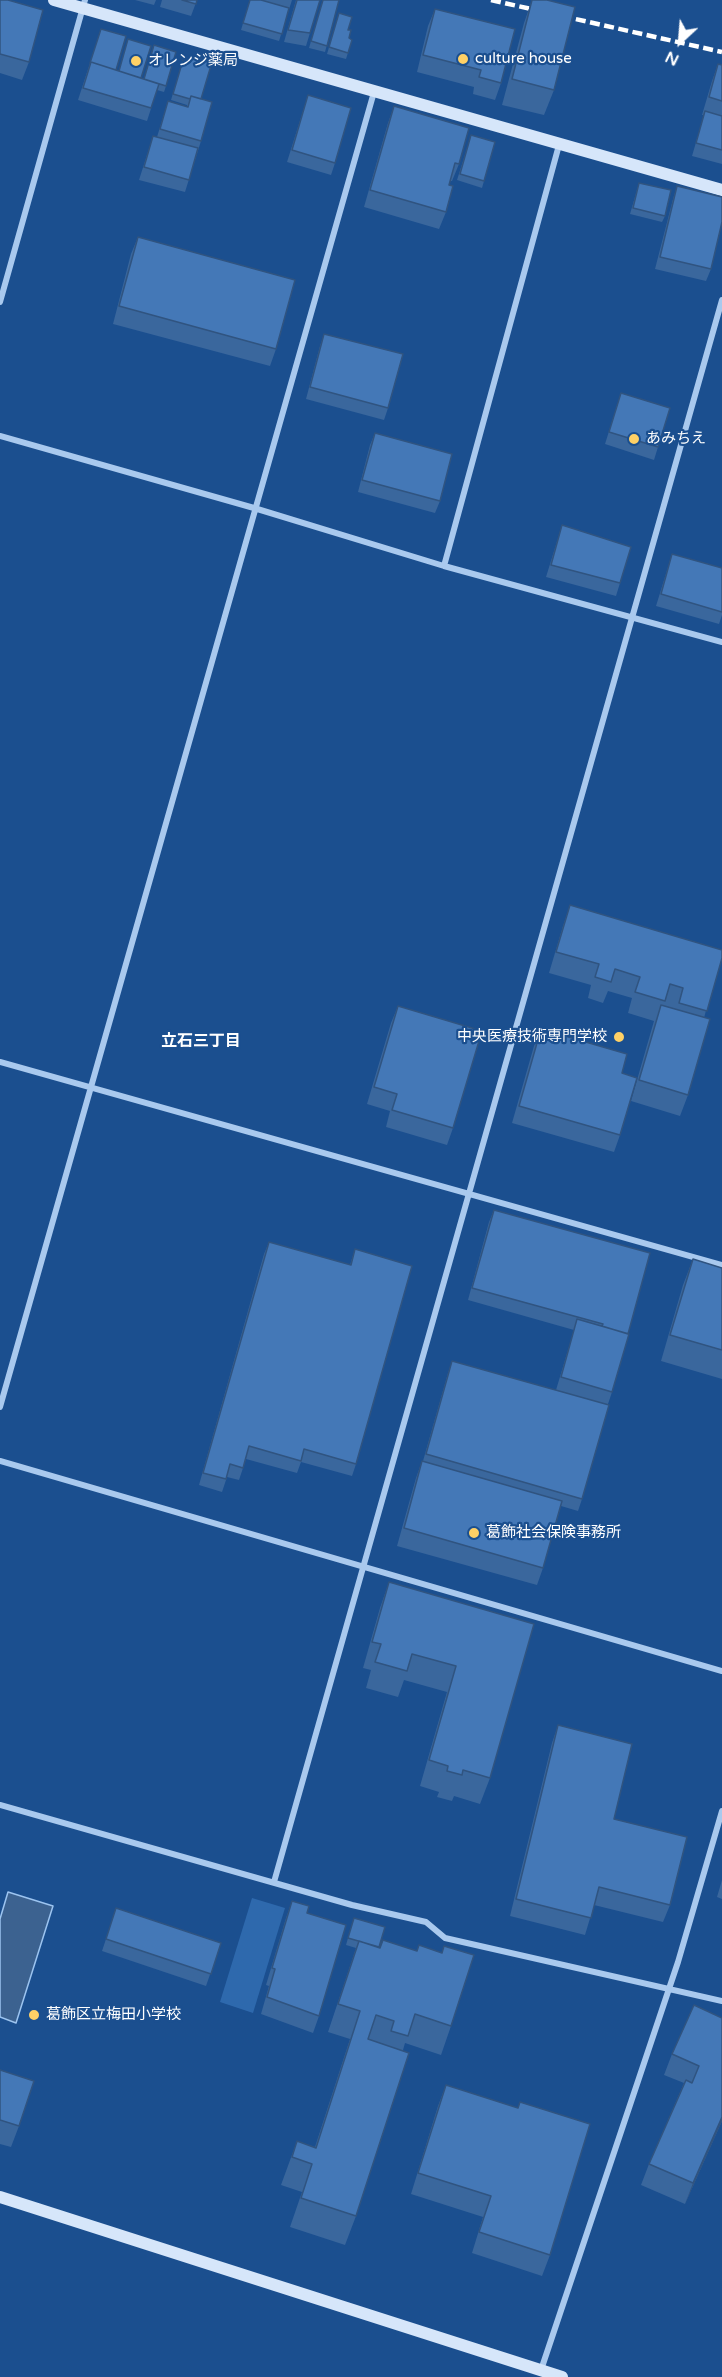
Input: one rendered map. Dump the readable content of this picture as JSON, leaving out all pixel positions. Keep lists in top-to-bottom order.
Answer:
{
  "districts": ["立石三丁目"],
  "places": [
    "culture house",
    "オレンジ薬局",
    "あみちえ",
    "中央医療技術専門学校",
    "葛飾社会保険事務所",
    "葛飾区立梅田小学校"
  ],
  "north": "bottom left"
}
